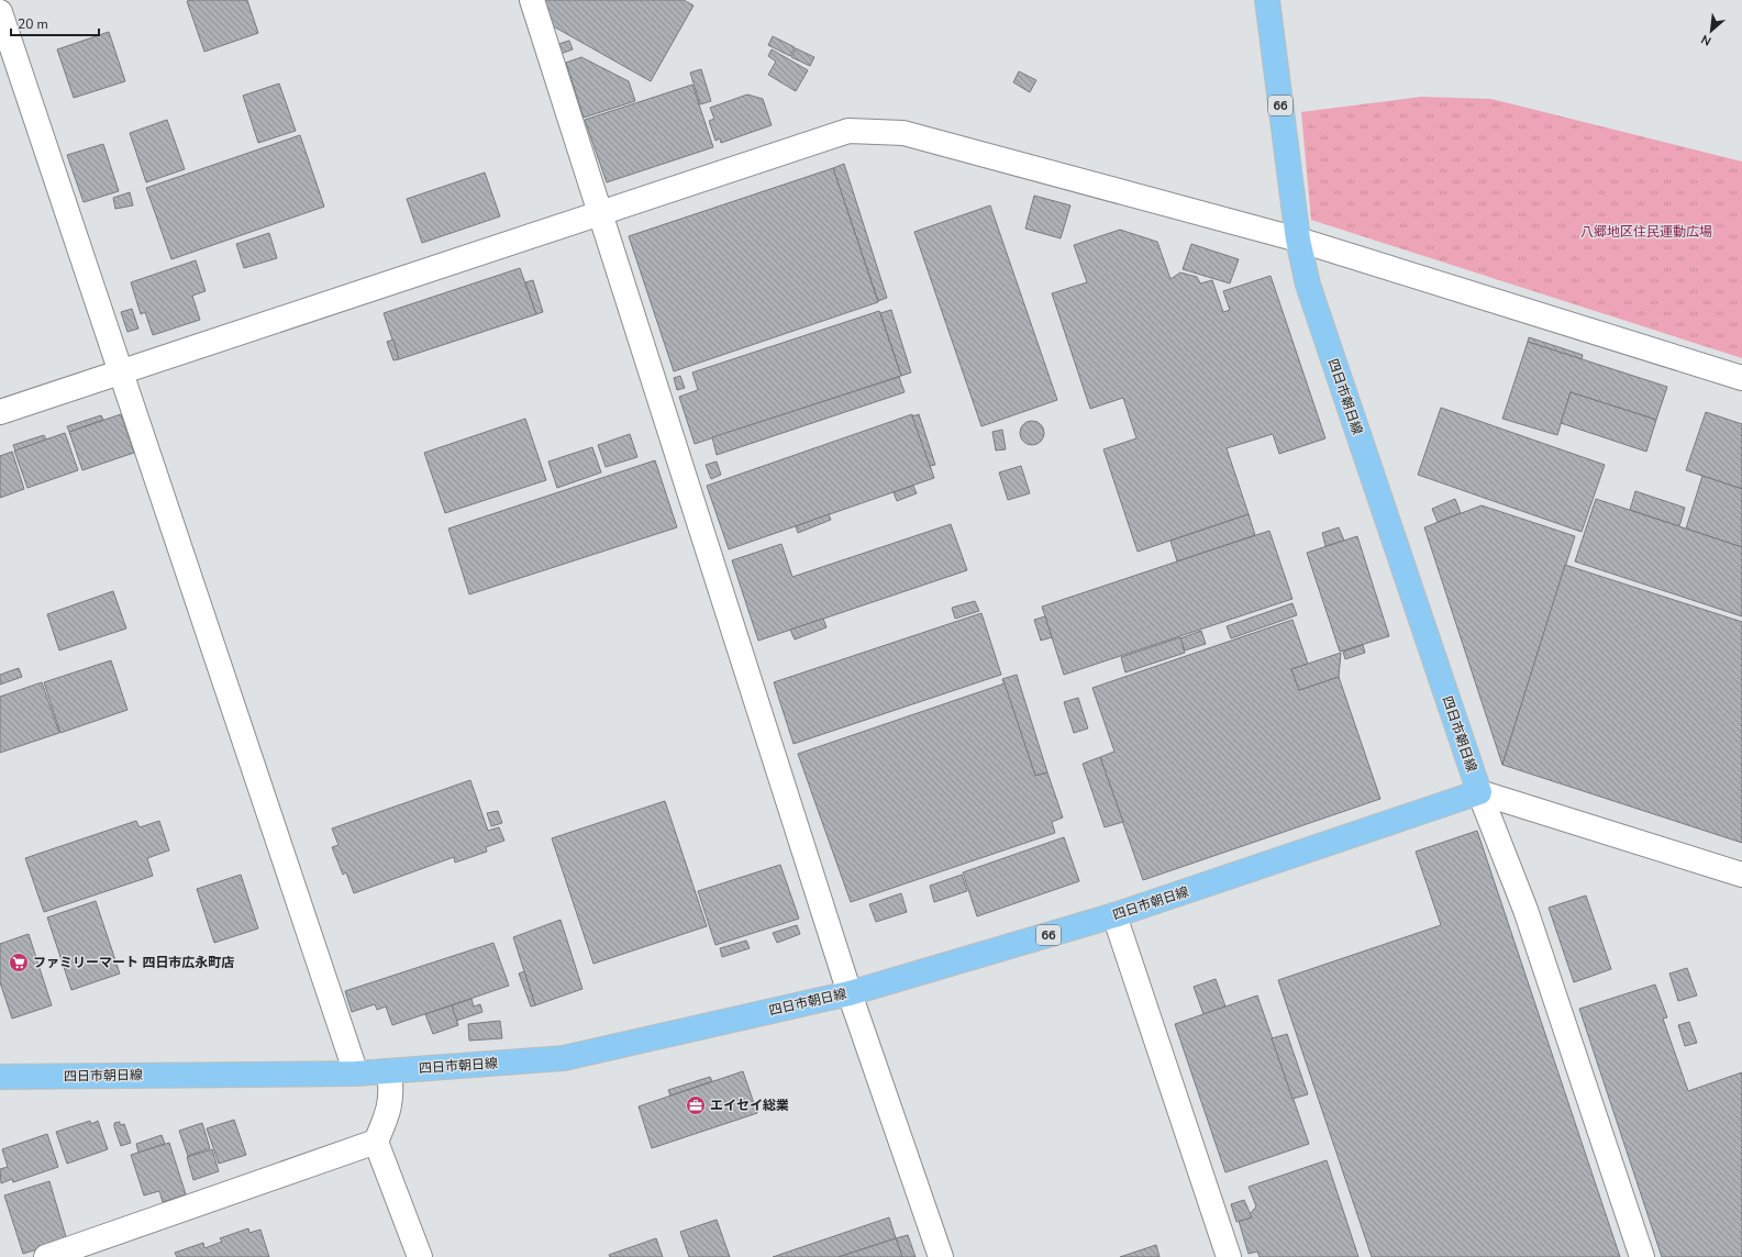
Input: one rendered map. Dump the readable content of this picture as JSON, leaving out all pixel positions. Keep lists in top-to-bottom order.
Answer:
{
  "streets": {
    "main road": ["66", "四日市朝日線"]
  },
  "parks": ["八郷地区住民運動広場"],
  "places": {
    "supermarket": ["ファミリーマート 四日市広永町店"],
    "office": ["エイセイ総業"]
  },
  "scale_bar": "20 m",
  "north": "bottom left"
}
